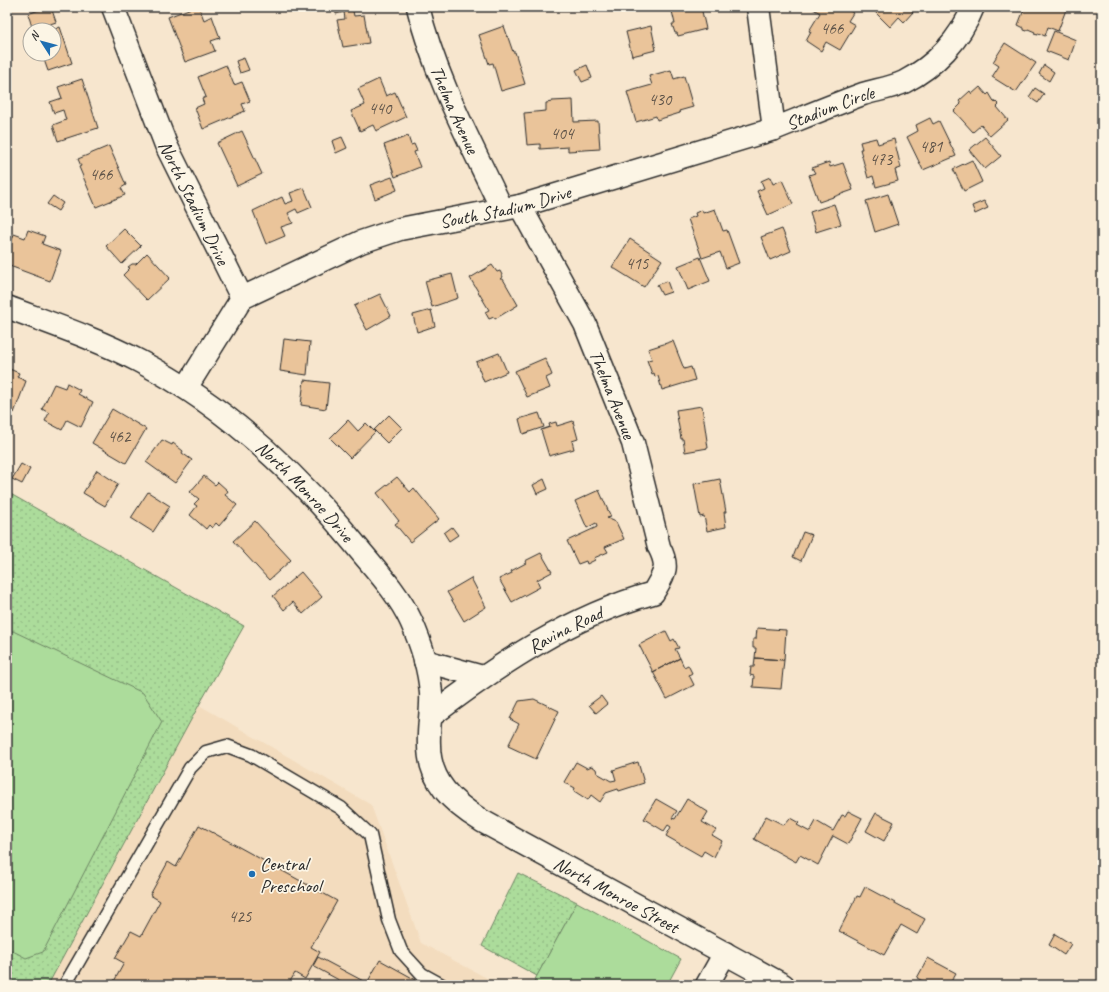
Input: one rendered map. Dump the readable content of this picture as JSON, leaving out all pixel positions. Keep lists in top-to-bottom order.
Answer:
{
  "streets": {
    "street": [
      "Stadium Circle",
      "Thelma Avenue",
      "North Stadium Drive",
      "South Stadium Drive",
      "North Monroe Drive",
      "Ravina Road",
      "North Monroe Street"
    ]
  },
  "crossings": [
    ["Stadium Circle", "South Stadium Drive"],
    ["Thelma Avenue", "South Stadium Drive"],
    ["Thelma Avenue", "Ravina Road"],
    ["North Stadium Drive", "South Stadium Drive"],
    ["North Monroe Drive", "Ravina Road"],
    ["North Monroe Drive", "North Monroe Street"]
  ],
  "places": ["Central Preschool"],
  "house_numbers": [
    "466",
    "430",
    "440",
    "404",
    "481",
    "473",
    "466",
    "415",
    "462",
    "425"
  ],
  "north": "top left"
}
